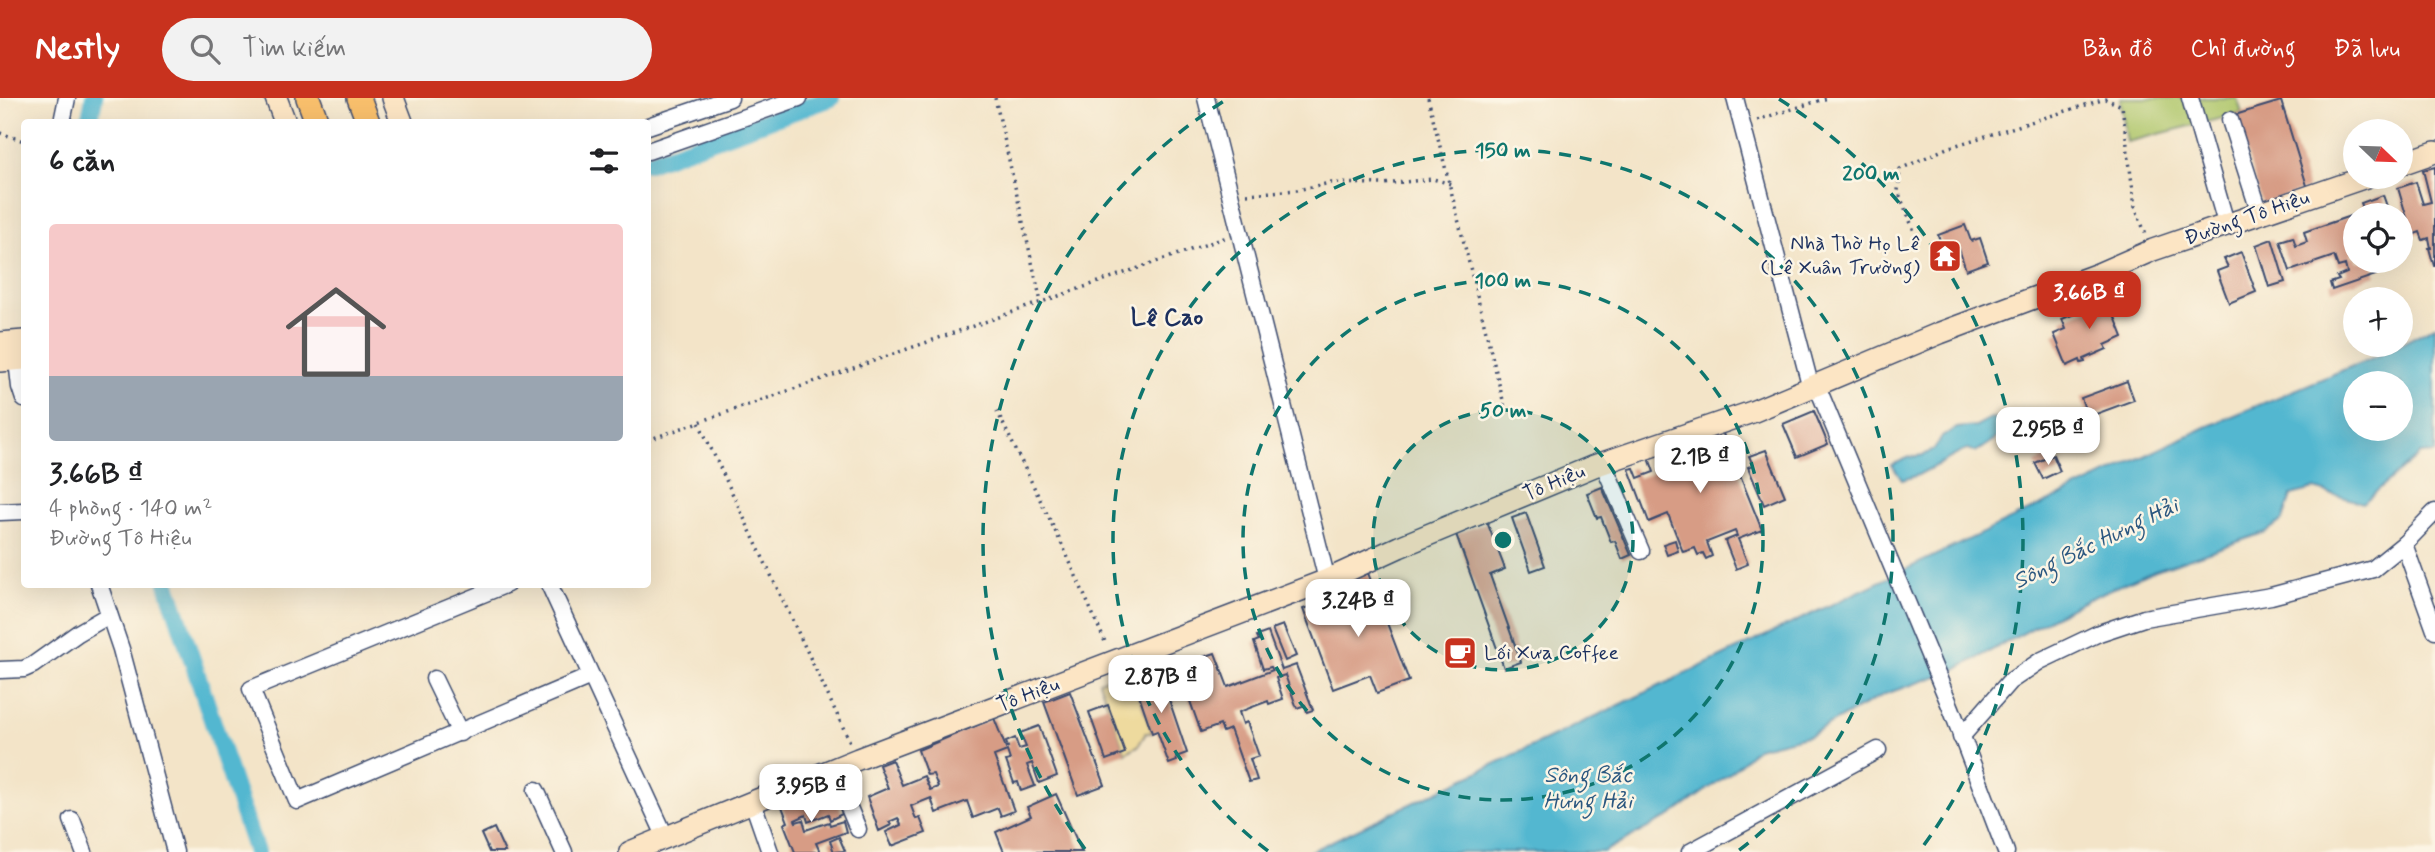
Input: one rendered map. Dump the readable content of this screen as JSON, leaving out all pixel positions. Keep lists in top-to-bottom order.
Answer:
{
  "streets": {
    "main road": ["Đường Tô Hiệu", "Tô Hiệu"]
  },
  "crossings": [
    ["Đường Tô Hiệu", "Tô Hiệu"]
  ],
  "districts": ["Lê Cao"],
  "water": ["Sông Bắc Hưng Hải"],
  "places": {
    "temple": ["Nhà Thờ Họ Lê (Lê Xuân Trường)"],
    "cafe": ["Lối Xưa Coffee"]
  },
  "north": "bottom right",
  "page": {
    "header": "Nestly",
    "search": "Tìm kiếm",
    "nav": ["Bản đồ", "Chỉ đường", "Đã lưu"],
    "map_buttons": ["+", "−"],
    "heading": "6 căn",
    "list": [
      {
        "name": "3.66B ₫",
        "note": "4 phòng · 140 m² · Đường Tô Hiệu"
      }
    ],
    "price": [
      "3.66B ₫",
      "2.95B ₫",
      "2.1B ₫",
      "3.24B ₫",
      "2.87B ₫",
      "3.95B ₫"
    ]
  },
  "rings": [
    "150 m",
    "200 m",
    "100 m",
    "50 m"
  ]
}
